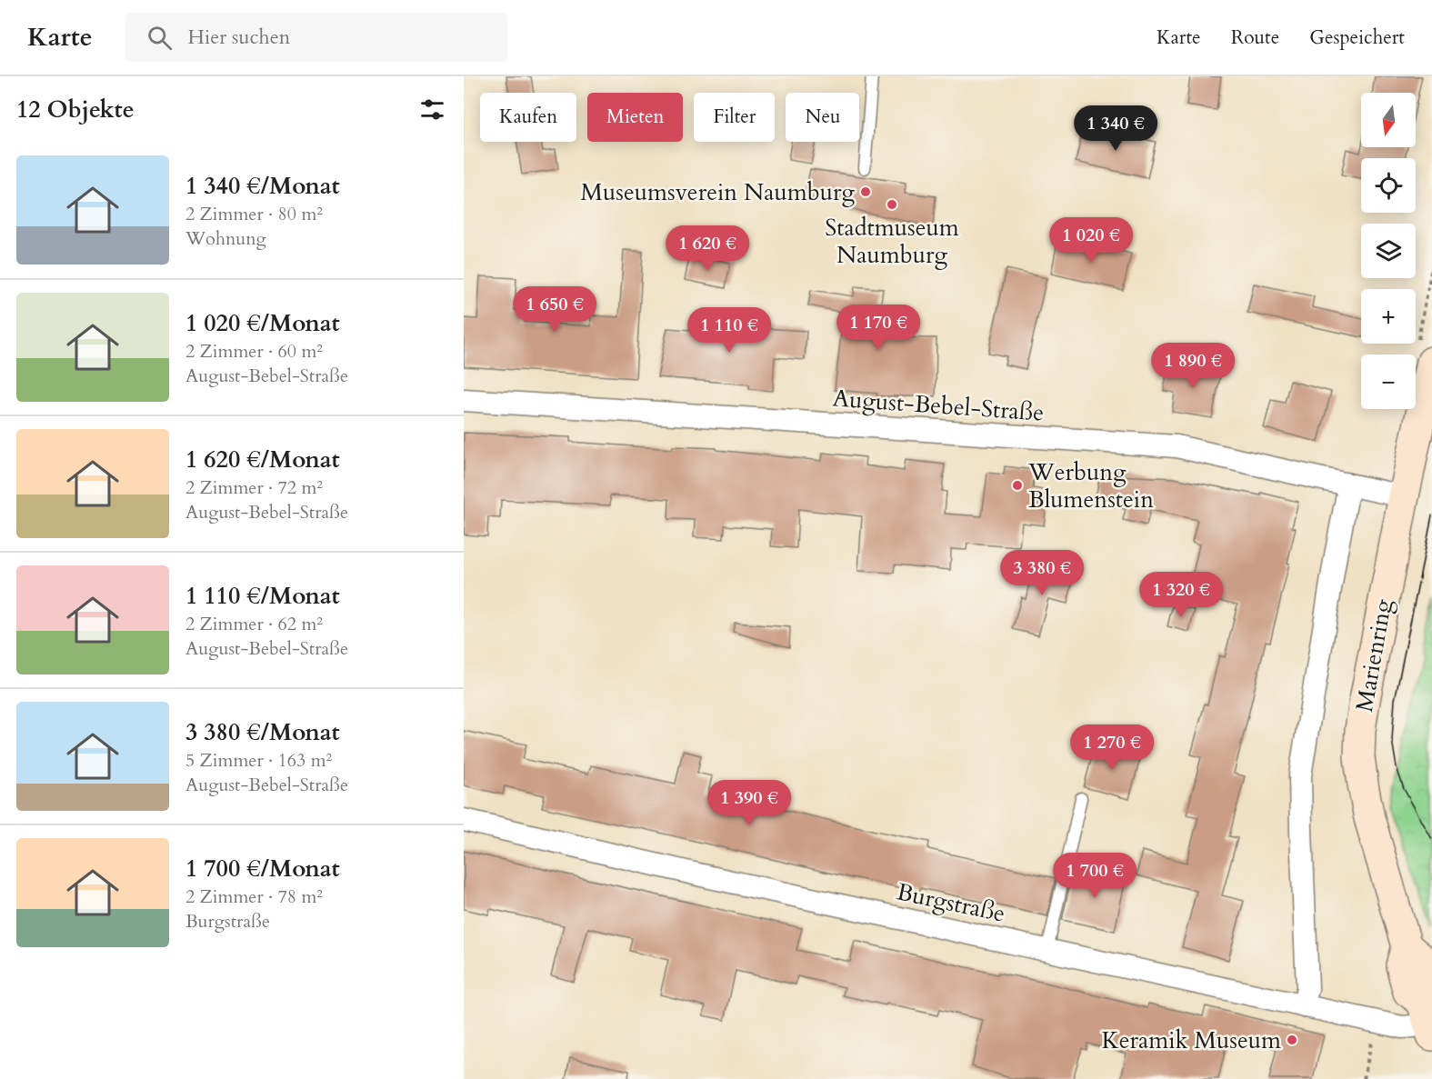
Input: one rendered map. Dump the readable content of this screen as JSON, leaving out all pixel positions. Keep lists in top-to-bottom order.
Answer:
{
  "streets": {
    "main road": ["Marienring"],
    "street": ["August-Bebel-Straße", "Burgstraße"]
  },
  "crossings": [
    ["August-Bebel-Straße", "Marienring"],
    ["Marienring", "Burgstraße"]
  ],
  "places": [
    "Museumsverein Naumburg",
    "Stadtmuseum Naumburg",
    "Werbung Blumenstein",
    "Keramik Museum"
  ],
  "north": "bottom",
  "page": {
    "header": "Karte",
    "search": "Hier suchen",
    "nav": ["Karte", "Route", "Gespeichert"],
    "heading": "12 Objekte",
    "map_buttons": ["+", "−"],
    "chip": [
      "Kaufen",
      "Mieten",
      "Filter",
      "Neu"
    ],
    "price": [
      "1 340 €",
      "1 020 €",
      "1 620 €",
      "1 650 €",
      "1 170 €",
      "1 110 €",
      "1 890 €",
      "3 380 €",
      "1 320 €",
      "1 270 €",
      "1 390 €",
      "1 700 €"
    ],
    "list": [
      {
        "name": "1 340 €/Monat",
        "note": "2 Zimmer · 80 m² · Wohnung"
      },
      {
        "name": "1 020 €/Monat",
        "note": "2 Zimmer · 60 m² · August-Bebel-Straße"
      },
      {
        "name": "1 620 €/Monat",
        "note": "2 Zimmer · 72 m² · August-Bebel-Straße"
      },
      {
        "name": "1 110 €/Monat",
        "note": "2 Zimmer · 62 m² · August-Bebel-Straße"
      },
      {
        "name": "3 380 €/Monat",
        "note": "5 Zimmer · 163 m² · August-Bebel-Straße"
      },
      {
        "name": "1 700 €/Monat",
        "note": "2 Zimmer · 78 m² · Burgstraße"
      }
    ]
  }
}
